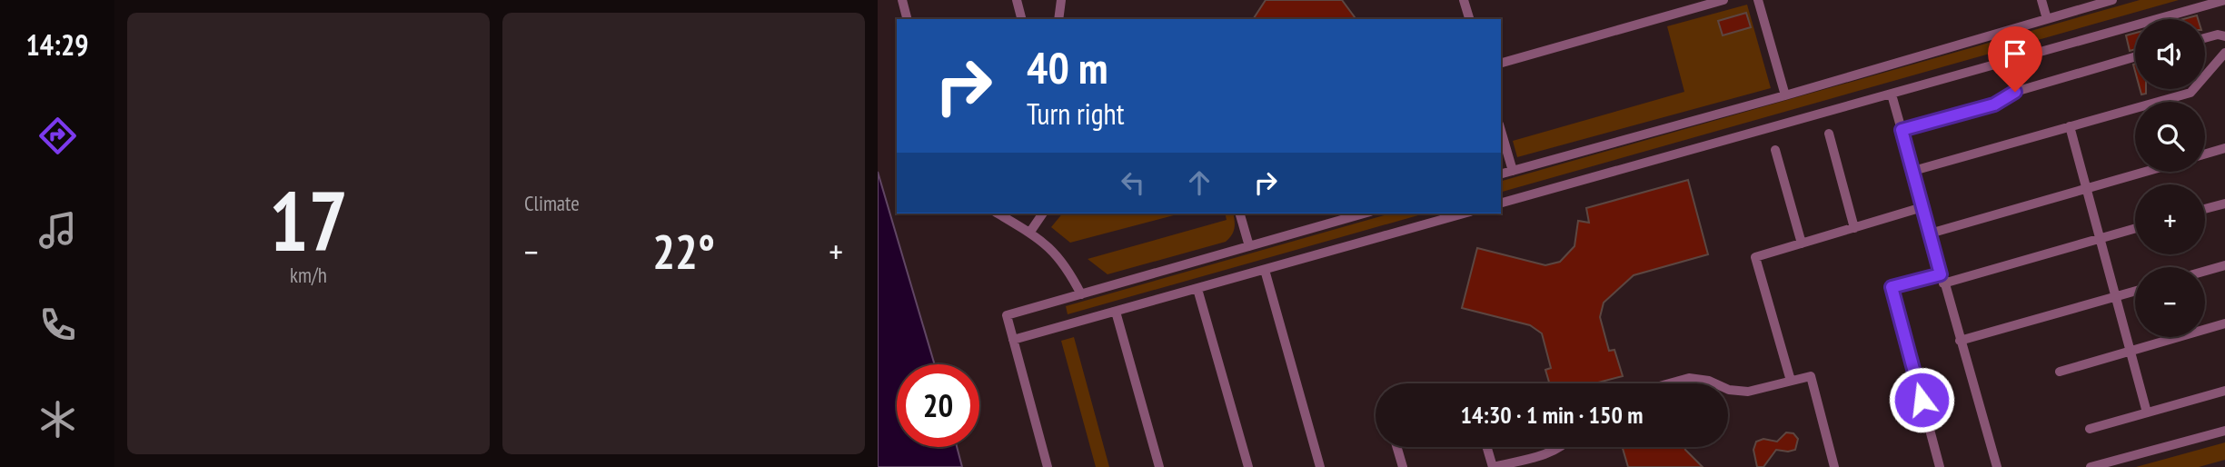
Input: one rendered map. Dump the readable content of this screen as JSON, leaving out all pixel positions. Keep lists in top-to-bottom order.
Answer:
{
  "page": {
    "tabs": "14:29",
    "tile": [
      ["17", "km/h"],
      "Climate"
    ],
    "map_buttons": ["+", "−"],
    "turn": ["40 m", "Turn right"],
    "heat": ["−", "22°", "+"],
    "limit": "20",
    "trip": "14:30 · 1 min · 150 m"
  }
}
